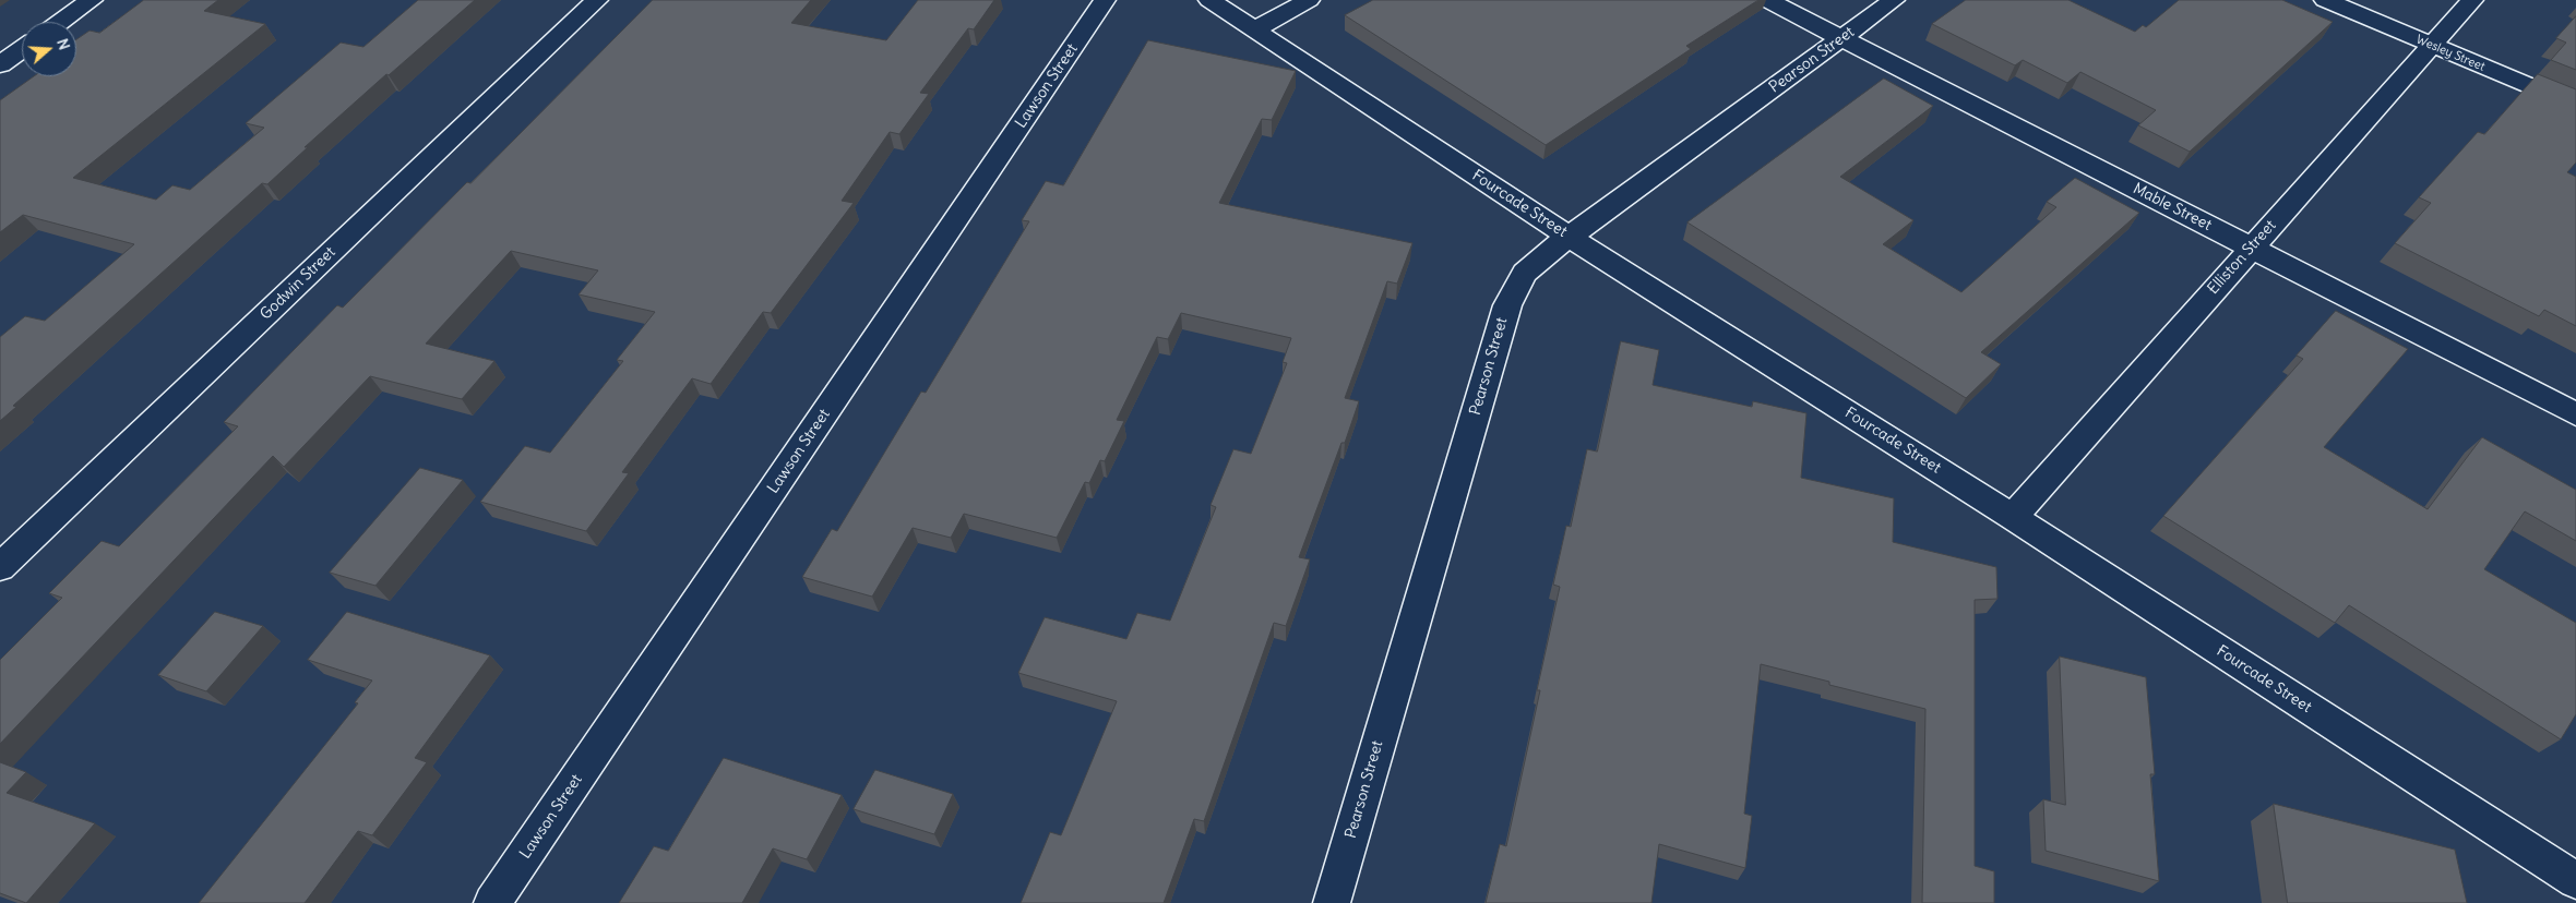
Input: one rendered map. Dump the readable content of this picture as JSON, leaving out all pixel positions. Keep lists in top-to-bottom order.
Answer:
{
  "streets": {
    "street": [
      "Wesley Street",
      "Pearson Street",
      "Lawson Street",
      "Fourcade Street",
      "Mable Street",
      "Elliston Street",
      "Godwin Street"
    ]
  },
  "crossings": [
    ["Wesley Street", "Elliston Street"],
    ["Pearson Street", "Fourcade Street"],
    ["Pearson Street", "Mable Street"],
    ["Fourcade Street", "Elliston Street"],
    ["Mable Street", "Elliston Street"]
  ],
  "north": "right"
}
